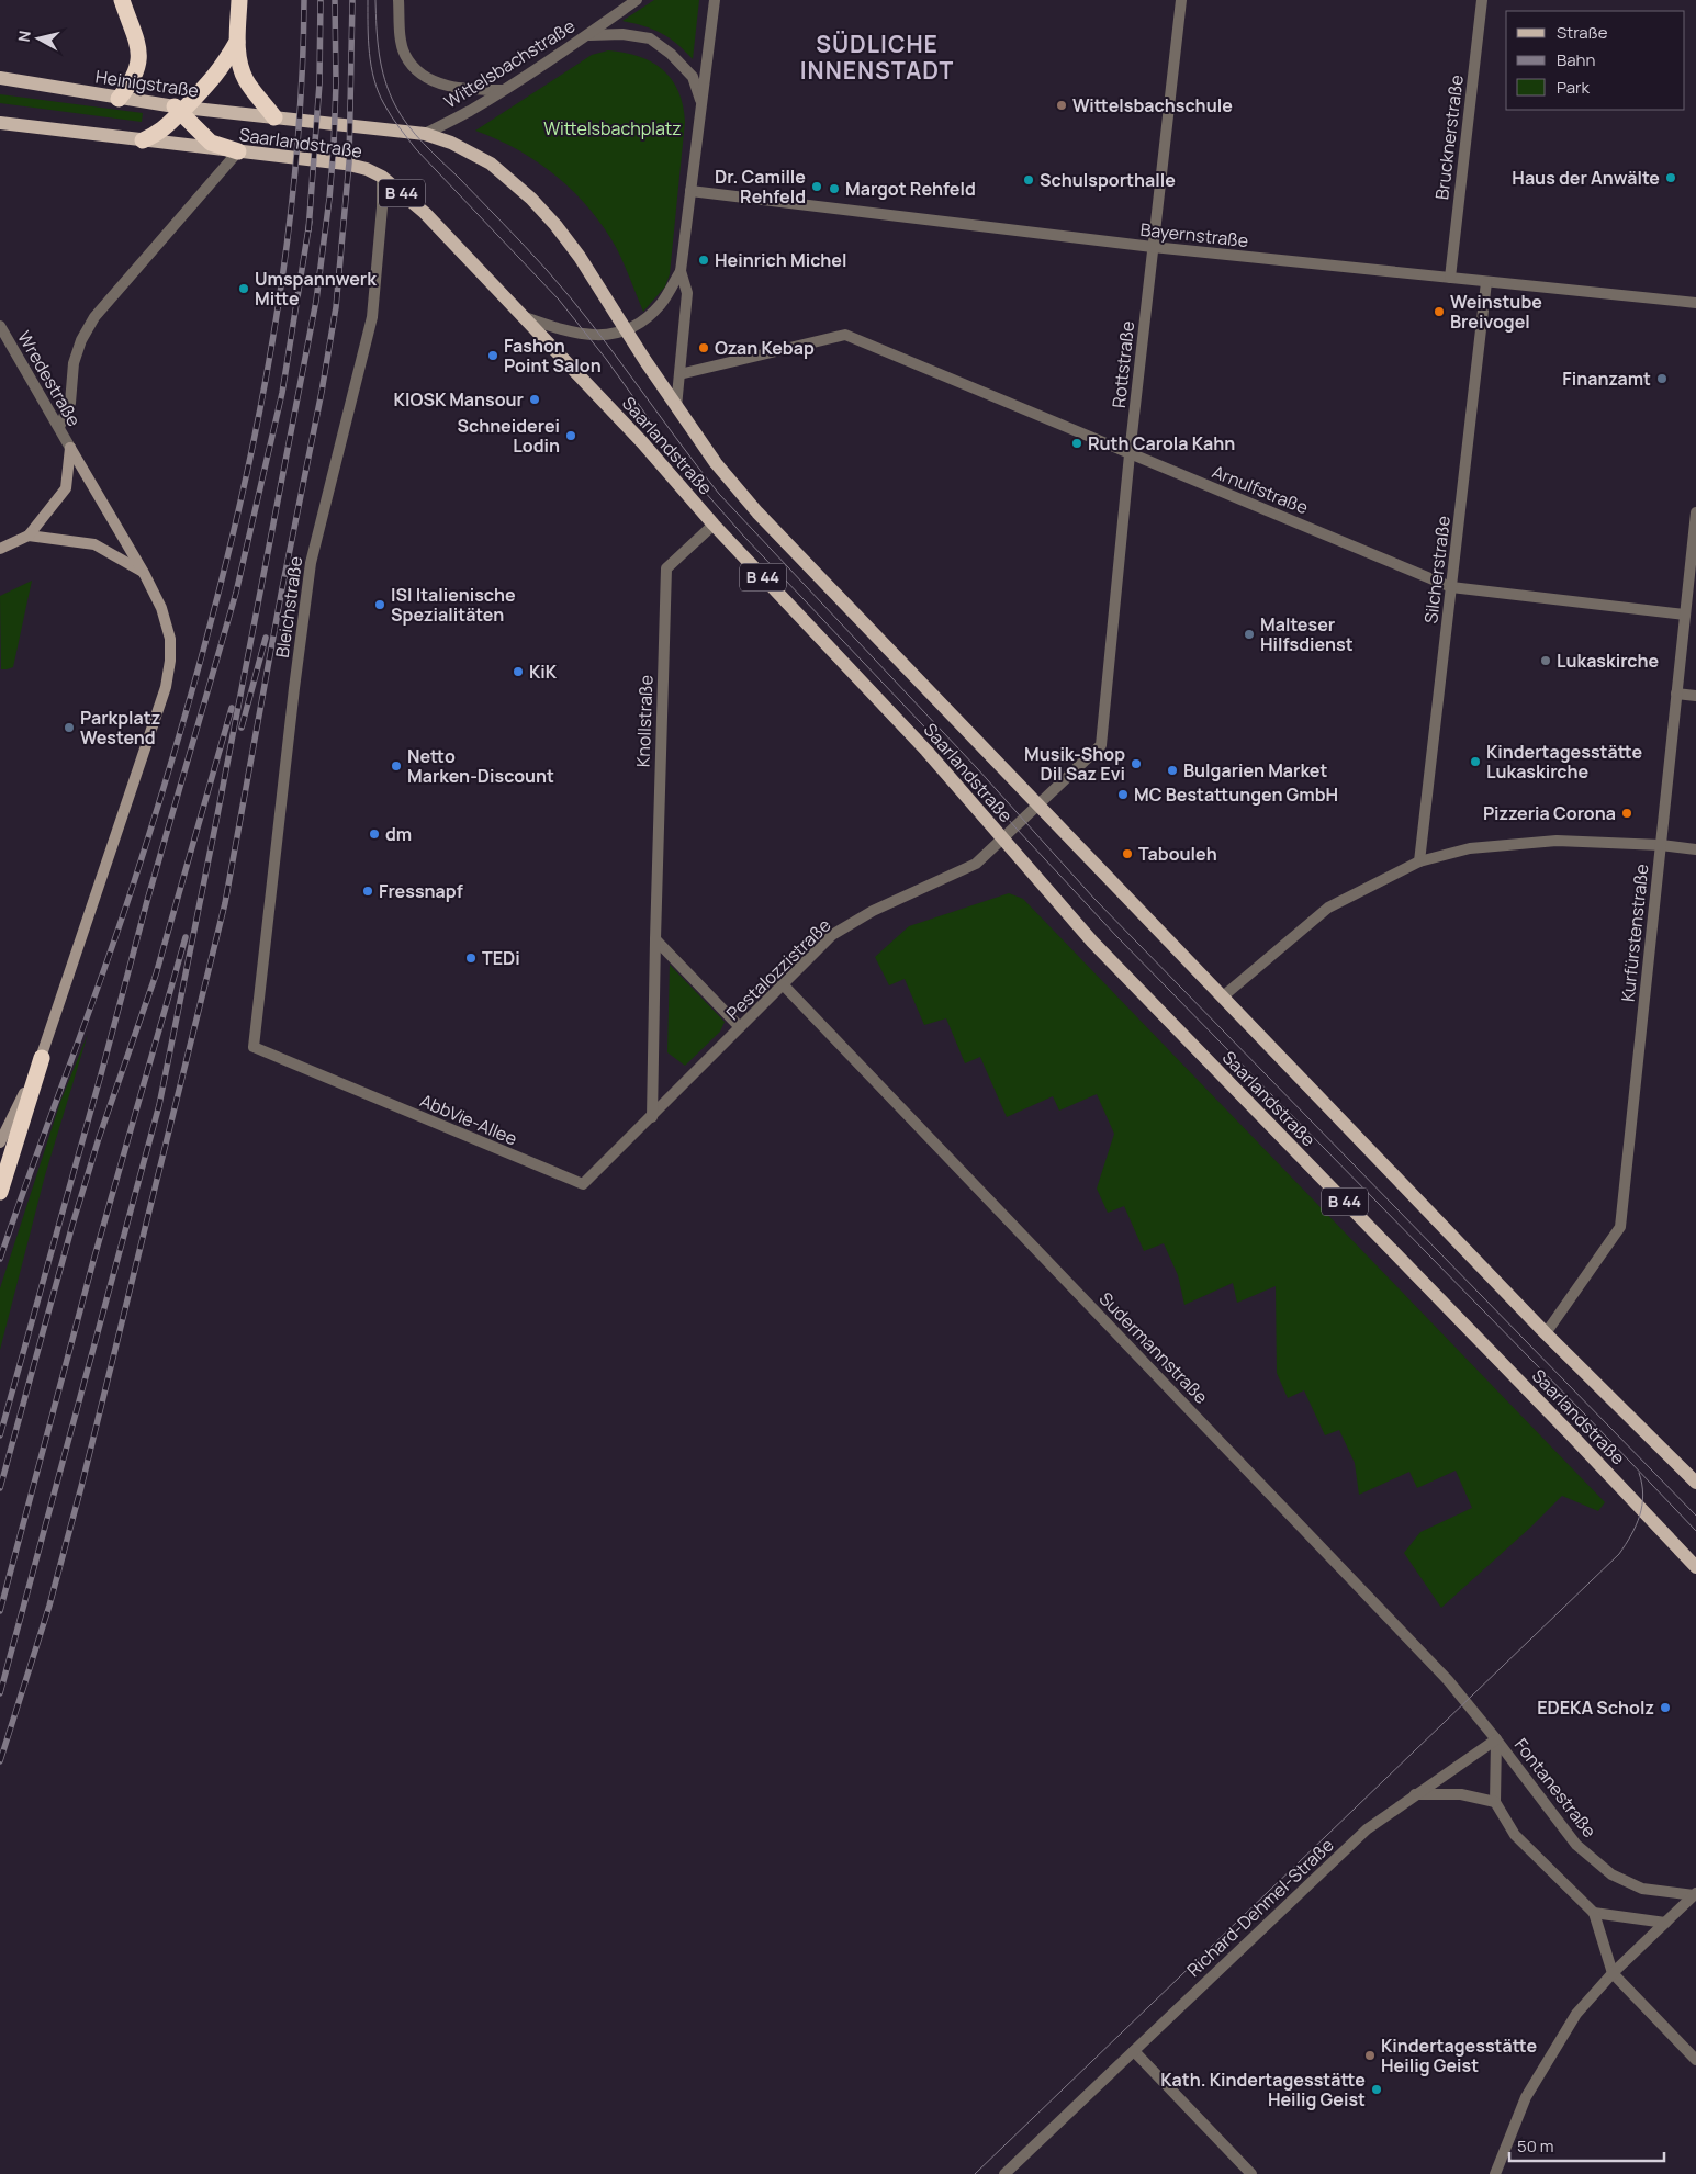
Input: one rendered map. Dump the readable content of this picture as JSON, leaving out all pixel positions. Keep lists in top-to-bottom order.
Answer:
{
  "streets": {
    "main road": ["Heinigstraße", "Saarlandstraße", "B 44"],
    "street": [
      "Wittelsbachstraße",
      "Brucknerstraße",
      "Bayernstraße",
      "Rottstraße",
      "Wredestraße",
      "Arnulfstraße",
      "Silcherstraße",
      "Bleichstraße",
      "Knollstraße",
      "Kurfürstenstraße",
      "Pestalozzistraße",
      "AbbVie-Allee",
      "Sudermannstraße",
      "Fontanestraße",
      "Richard-Dehmel-Straße"
    ]
  },
  "crossings": [
    ["Wittelsbachstraße", "Saarlandstraße"],
    ["Heinigstraße", "Saarlandstraße"],
    ["Brucknerstraße", "Bayernstraße"],
    ["Saarlandstraße", "Rottstraße"],
    ["Saarlandstraße", "Bleichstraße"],
    ["Saarlandstraße", "Knollstraße"],
    ["Saarlandstraße", "Kurfürstenstraße"],
    ["Saarlandstraße", "Pestalozzistraße"],
    ["Bayernstraße", "Rottstraße"],
    ["Bayernstraße", "Silcherstraße"],
    ["Rottstraße", "Arnulfstraße"],
    ["Rottstraße", "Pestalozzistraße"],
    ["Arnulfstraße", "Silcherstraße"],
    ["Arnulfstraße", "Kurfürstenstraße"],
    ["Bleichstraße", "AbbVie-Allee"],
    ["Knollstraße", "Pestalozzistraße"],
    ["Knollstraße", "AbbVie-Allee"],
    ["Pestalozzistraße", "AbbVie-Allee"],
    ["Pestalozzistraße", "Sudermannstraße"],
    ["Sudermannstraße", "Fontanestraße"],
    ["Sudermannstraße", "Richard-Dehmel-Straße"],
    ["Fontanestraße", "Richard-Dehmel-Straße"]
  ],
  "districts": ["SÜDLICHE INNENSTADT"],
  "parks": ["Wittelsbachplatz"],
  "places": [
    "Wittelsbachschule",
    "Haus der Anwälte",
    "Schulsporthalle",
    "Dr. Camille Rehfeld",
    "Margot Rehfeld",
    "Heinrich Michel",
    "Umspannwerk Mitte",
    "Weinstube Breivogel",
    "Ozan Kebap",
    "Fashon Point Salon",
    "Finanzamt",
    "KIOSK Mansour",
    "Schneiderei Lodin",
    "Ruth Carola Kahn",
    "ISI Italienische Spezialitäten",
    "Malteser Hilfsdienst",
    "Lukaskirche",
    "KiK",
    "Parkplatz Westend",
    "Kindertagesstätte Lukaskirche",
    "Musik-Shop Dil Saz Evi",
    "Netto Marken-Discount",
    "Bulgarien Market",
    "MC Bestattungen GmbH",
    "Pizzeria Corona",
    "dm",
    "Tabouleh",
    "Fressnapf",
    "TEDi",
    "EDEKA Scholz",
    "Kindertagesstätte Heilig Geist",
    "Kath. Kindertagesstätte Heilig Geist"
  ],
  "legend": ["Straße", "Bahn", "Park"],
  "scale_bar": "50 m",
  "north": "left"
}
